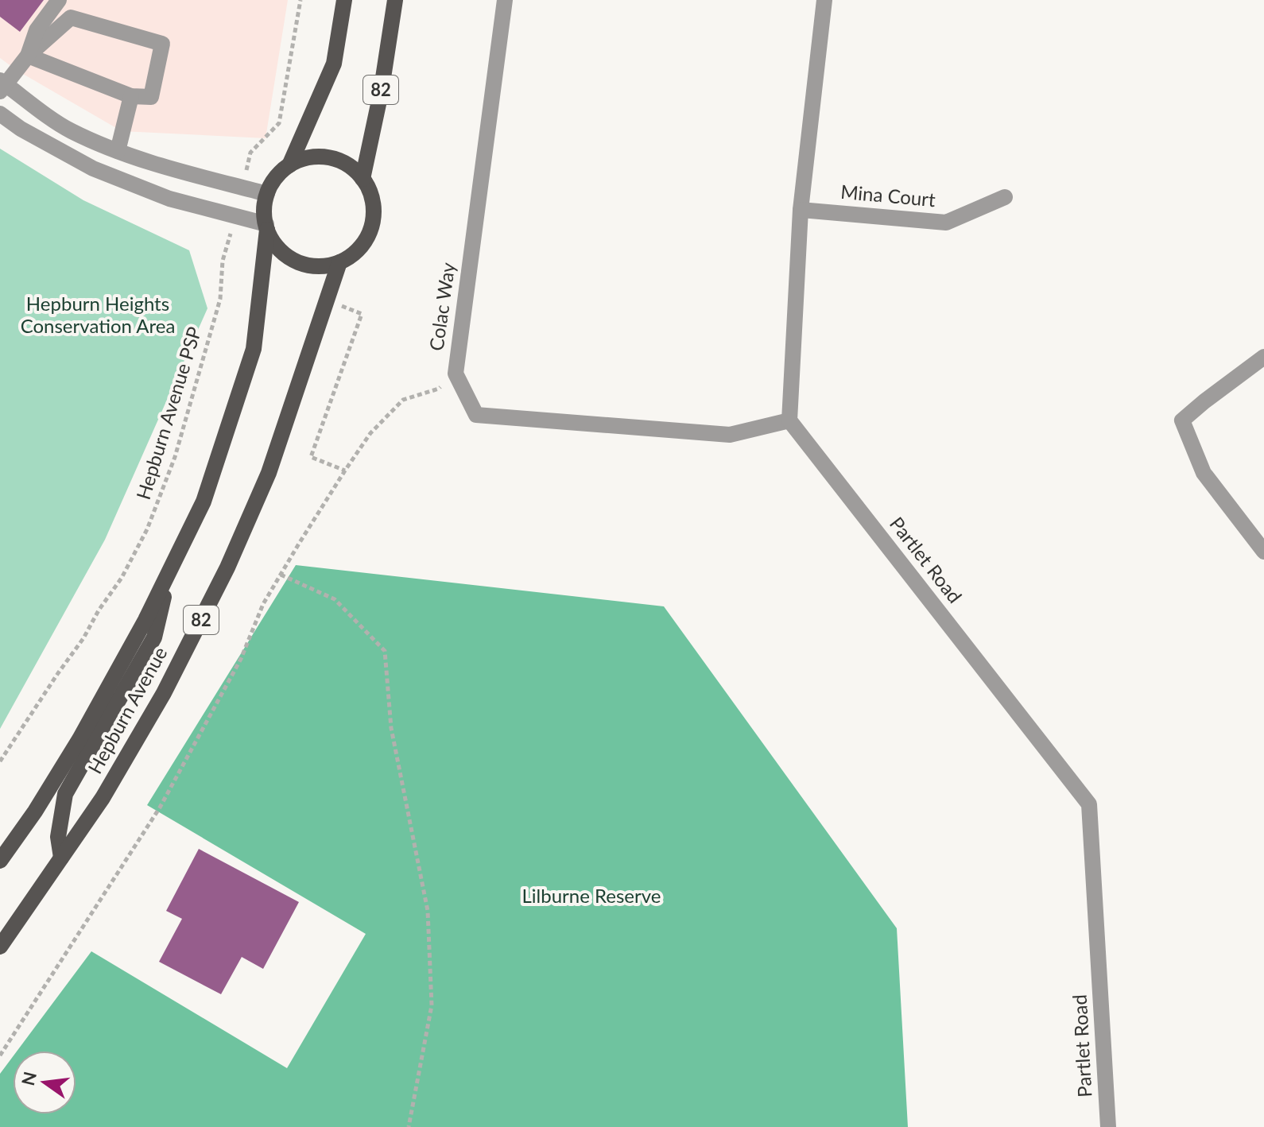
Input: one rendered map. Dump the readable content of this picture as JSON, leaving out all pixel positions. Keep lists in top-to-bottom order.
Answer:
{
  "streets": {
    "main road": ["82", "Hepburn Avenue"],
    "street": ["Mina Court", "Colac Way", "Partlet Road"],
    "path": ["Hepburn Avenue PSP"]
  },
  "crossings": [
    ["82", "Hepburn Avenue"],
    ["Colac Way", "Partlet Road"]
  ],
  "parks": ["Hepburn Heights Conservation Area", "Lilburne Reserve"],
  "north": "left"
}
